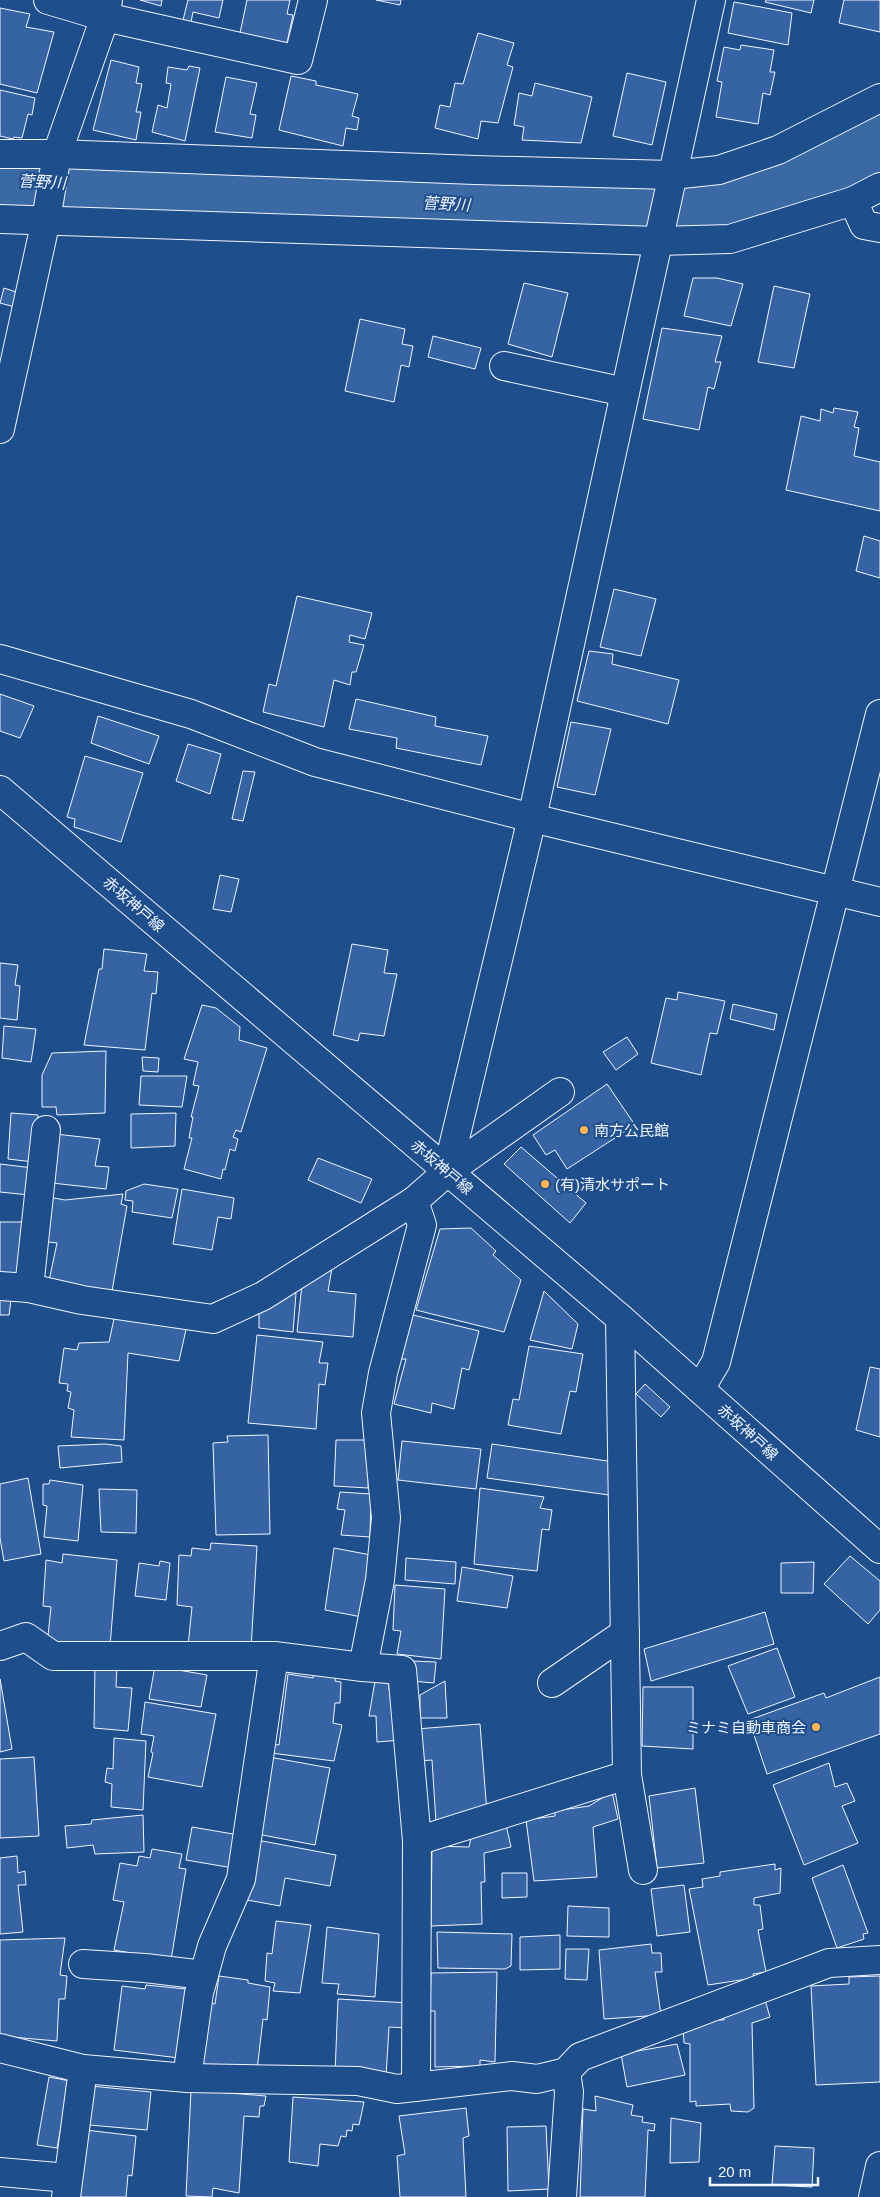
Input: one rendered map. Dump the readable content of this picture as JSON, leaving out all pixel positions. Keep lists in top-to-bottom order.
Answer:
{
  "streets": {
    "street": ["赤坂神戸線"]
  },
  "water": ["菅野川"],
  "places": ["南方公民館", "(有)清水サポート", "ミナミ自動車商会"],
  "scale_bar": "20 m"
}
